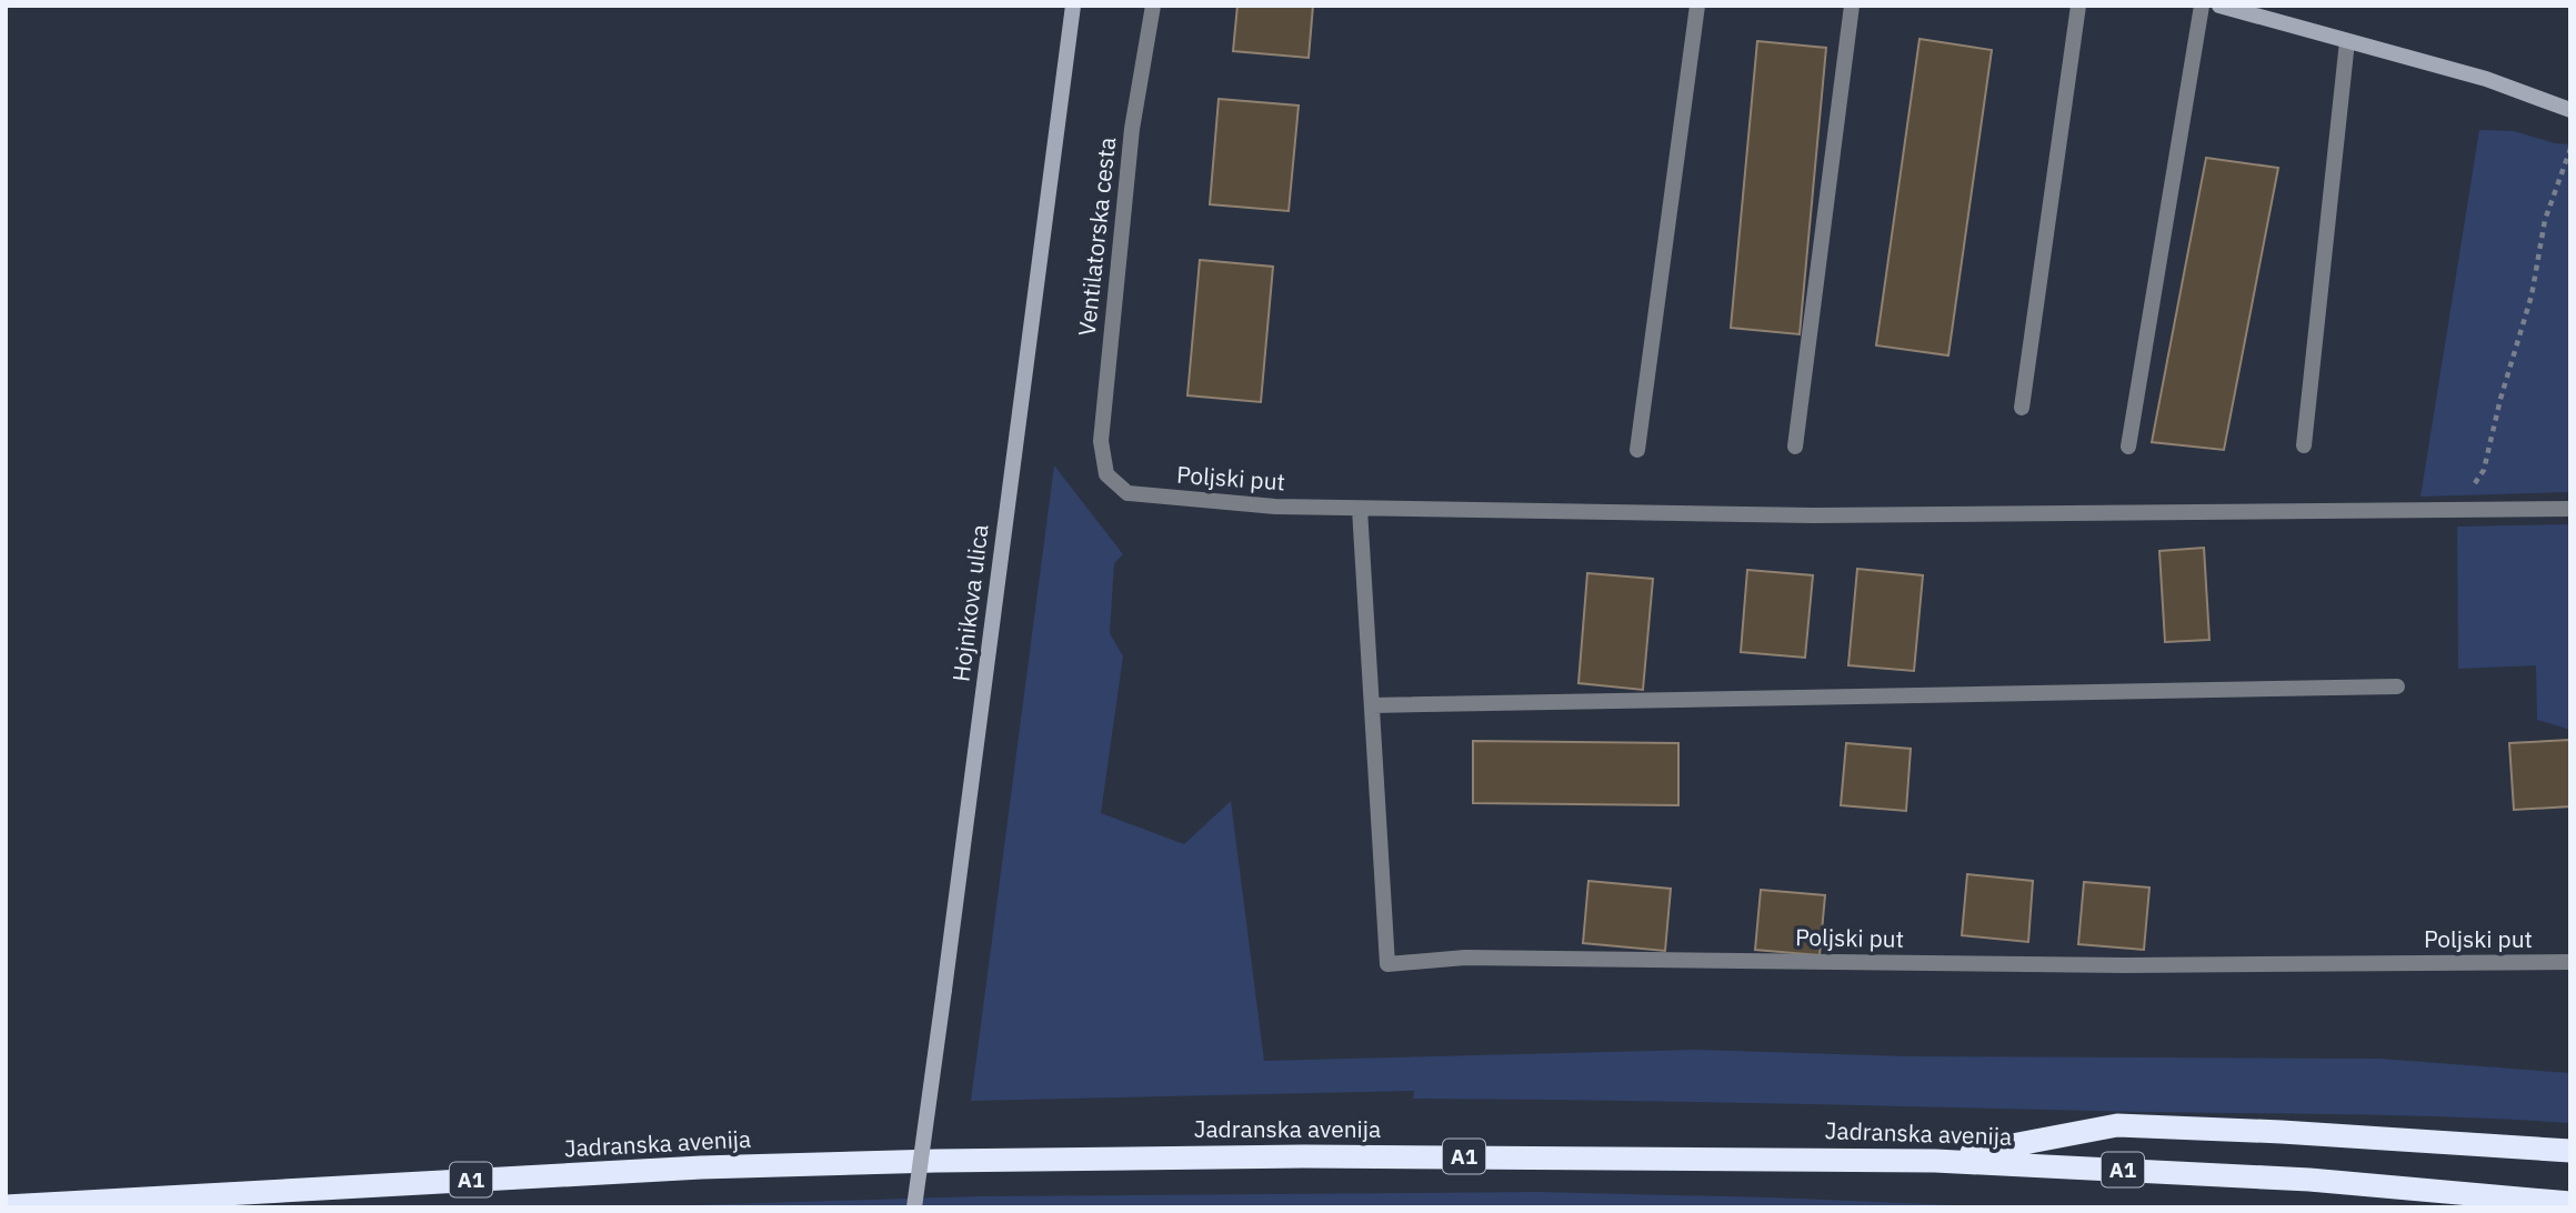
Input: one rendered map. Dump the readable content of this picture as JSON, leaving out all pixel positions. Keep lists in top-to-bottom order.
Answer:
{
  "streets": {
    "highway": ["Jadranska avenija", "A1"],
    "main road": ["Hojnikova ulica"],
    "street": ["Ventilatorska cesta", "Poljski put"]
  },
  "crossings": [
    ["Ventilatorska cesta", "Poljski put"]
  ]
}
